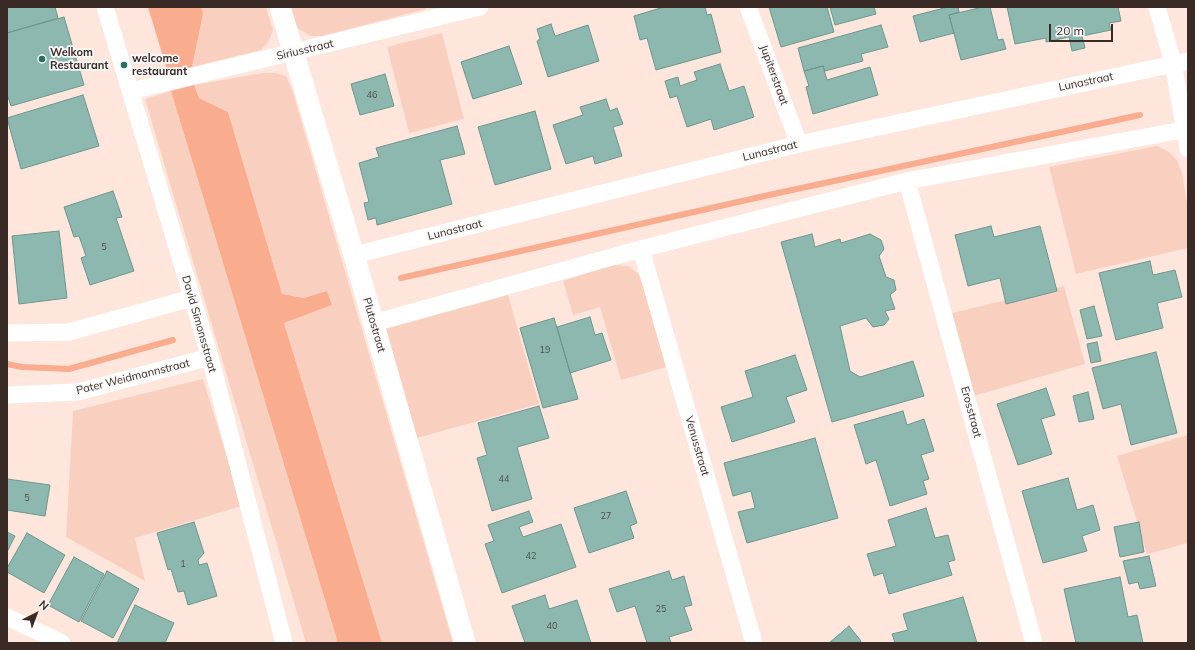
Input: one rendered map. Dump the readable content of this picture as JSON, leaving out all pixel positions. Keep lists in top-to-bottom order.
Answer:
{
  "streets": {
    "street": [
      "Siriusstraat",
      "Jupiterstraat",
      "Lunastraat",
      "David Simonsstraat",
      "Plutostraat",
      "Pater Weidmannstraat",
      "Erosstraat",
      "Venusstraat"
    ]
  },
  "crossings": [
    ["Siriusstraat", "David Simonsstraat"],
    ["Siriusstraat", "Plutostraat"],
    ["Jupiterstraat", "Lunastraat"],
    ["Lunastraat", "Plutostraat"],
    ["David Simonsstraat", "Pater Weidmannstraat"]
  ],
  "places": ["Welkom Restaurant", "welcome restaurant"],
  "house_numbers": [
    "46",
    "5",
    "19",
    "44",
    "5",
    "27",
    "42",
    "1",
    "25",
    "40"
  ],
  "scale_bar": "20 m",
  "north": "top right"
}
